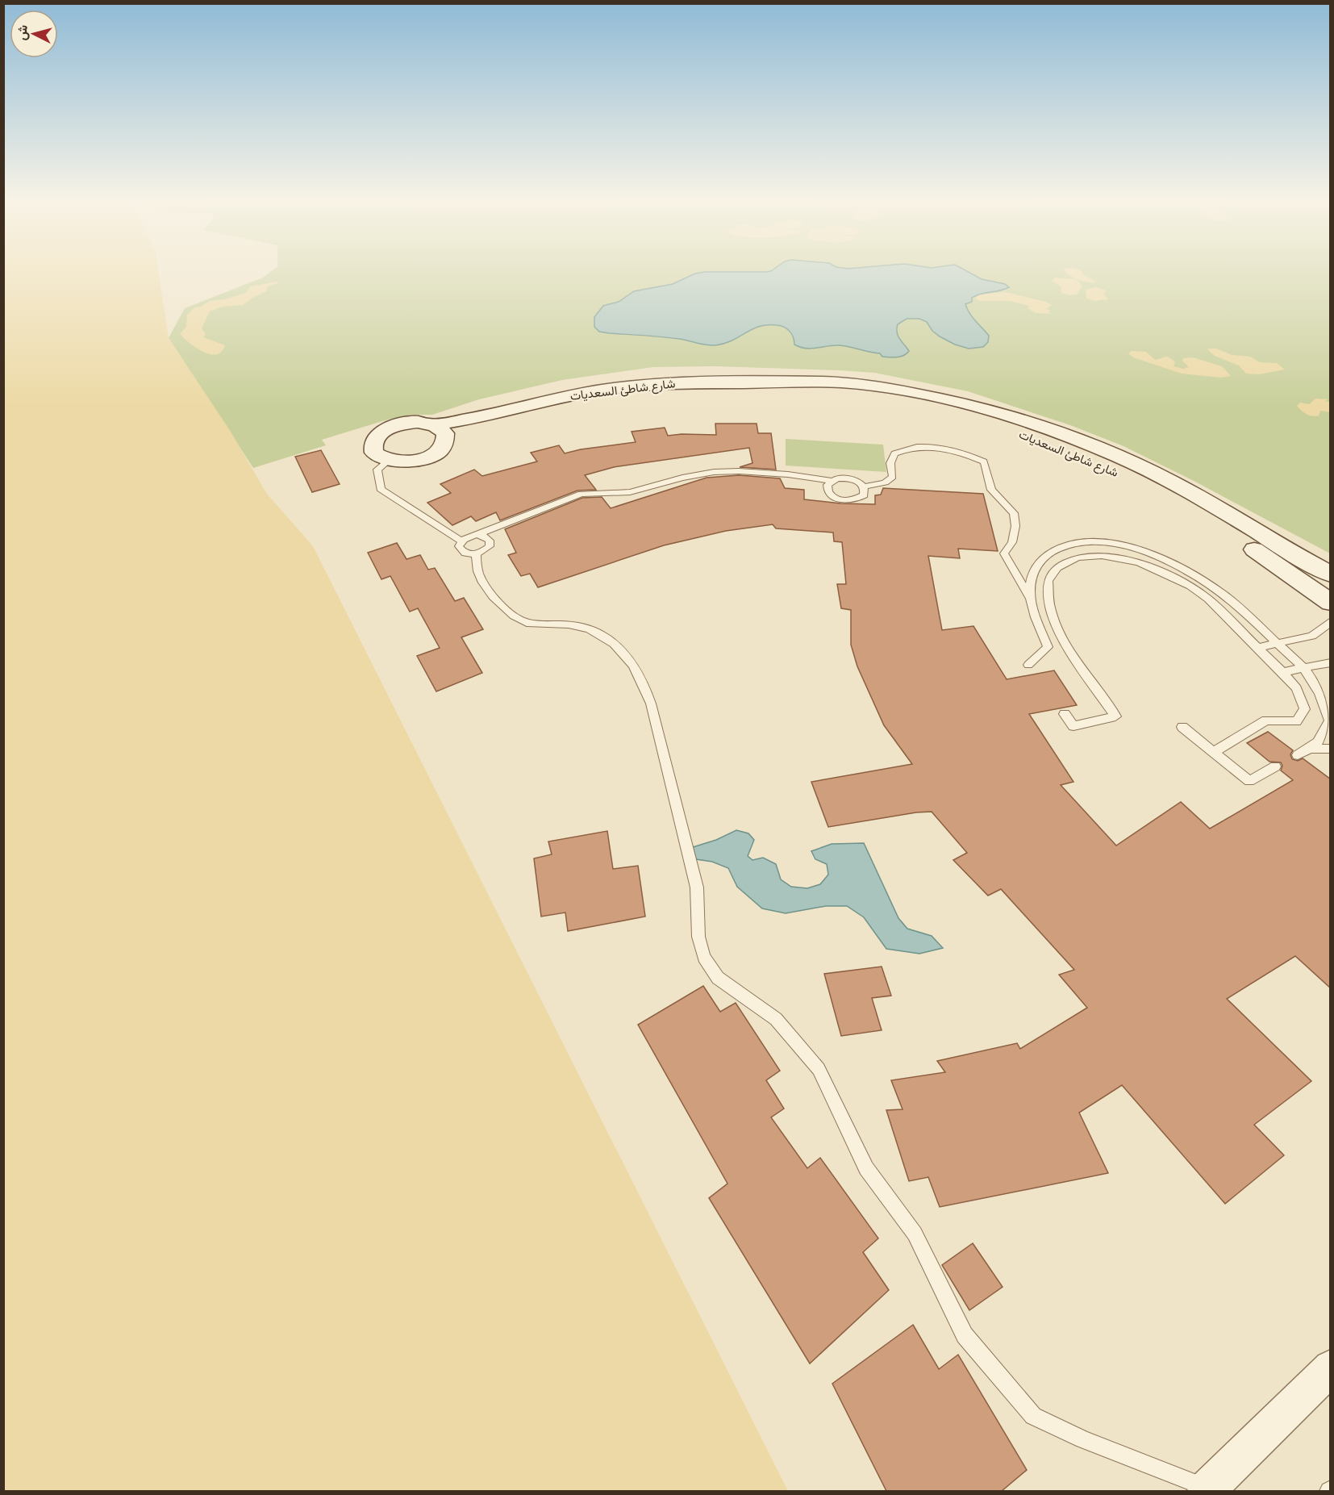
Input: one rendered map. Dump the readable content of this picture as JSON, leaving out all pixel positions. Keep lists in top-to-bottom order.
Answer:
{
  "streets": {
    "street": ["شارع شاطئ السعديات"]
  },
  "north": "left"
}
